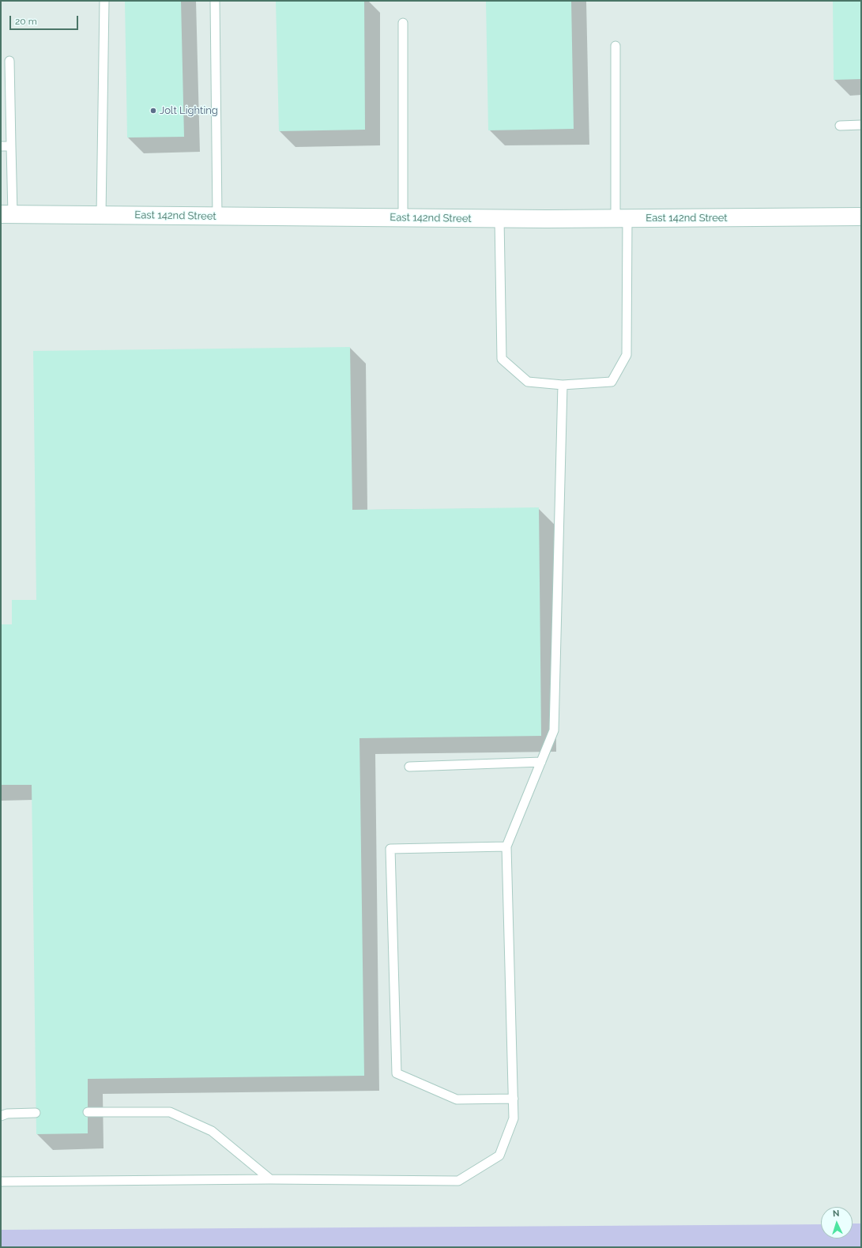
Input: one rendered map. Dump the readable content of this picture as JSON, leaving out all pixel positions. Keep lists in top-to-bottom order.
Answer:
{
  "streets": {
    "street": ["East 142nd Street"]
  },
  "places": ["Jolt Lighting"],
  "scale_bar": "20 m",
  "north": "top"
}
